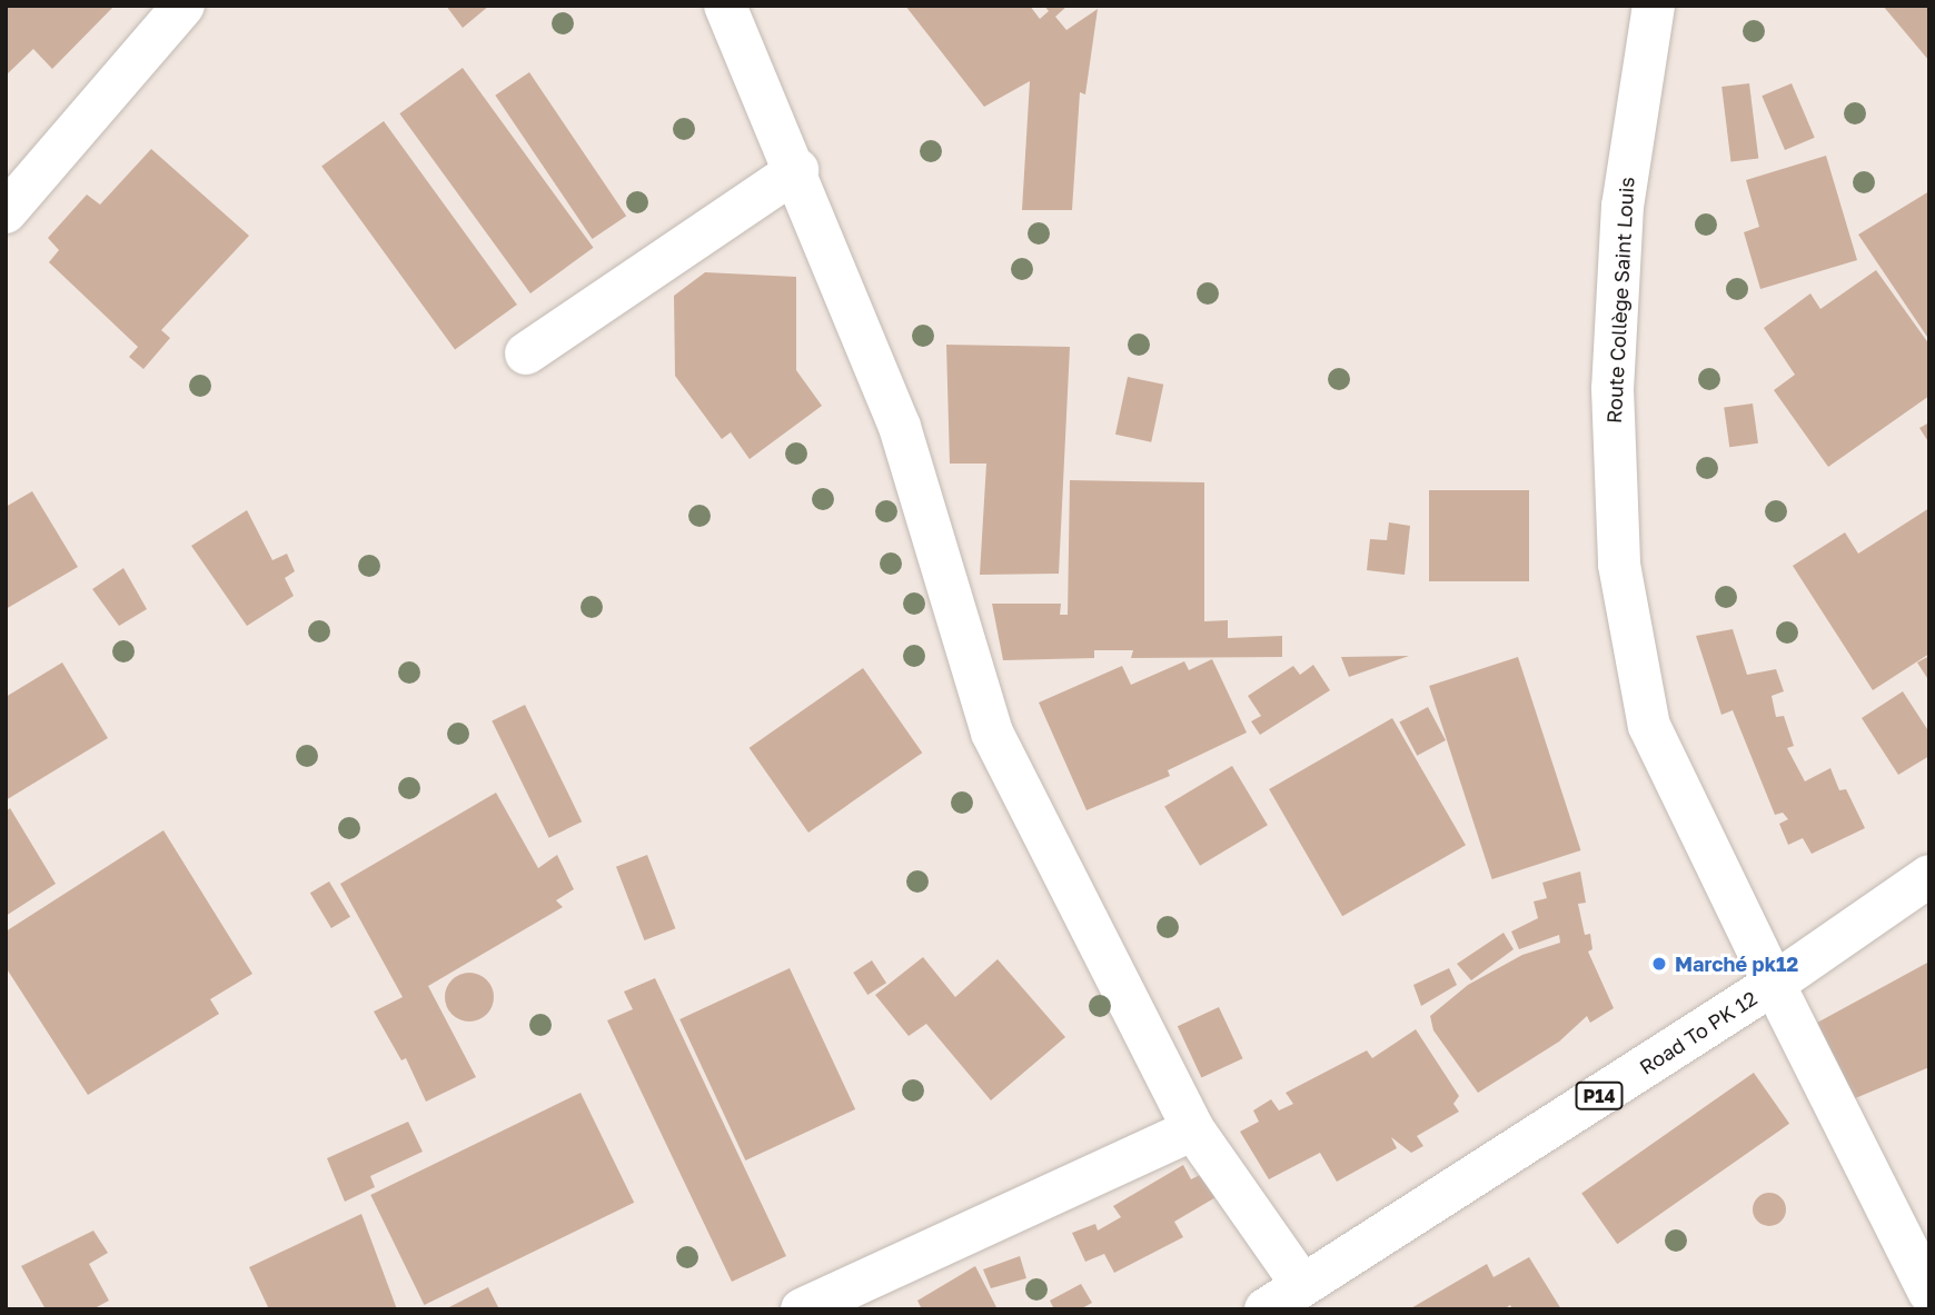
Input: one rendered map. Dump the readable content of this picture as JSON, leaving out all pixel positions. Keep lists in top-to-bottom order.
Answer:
{
  "streets": {
    "street": ["Route Collège Saint Louis", "Road To PK 12", "P14"]
  },
  "crossings": [
    ["Route Collège Saint Louis", "Road To PK 12"]
  ],
  "places": ["Marché pk12"]
}
